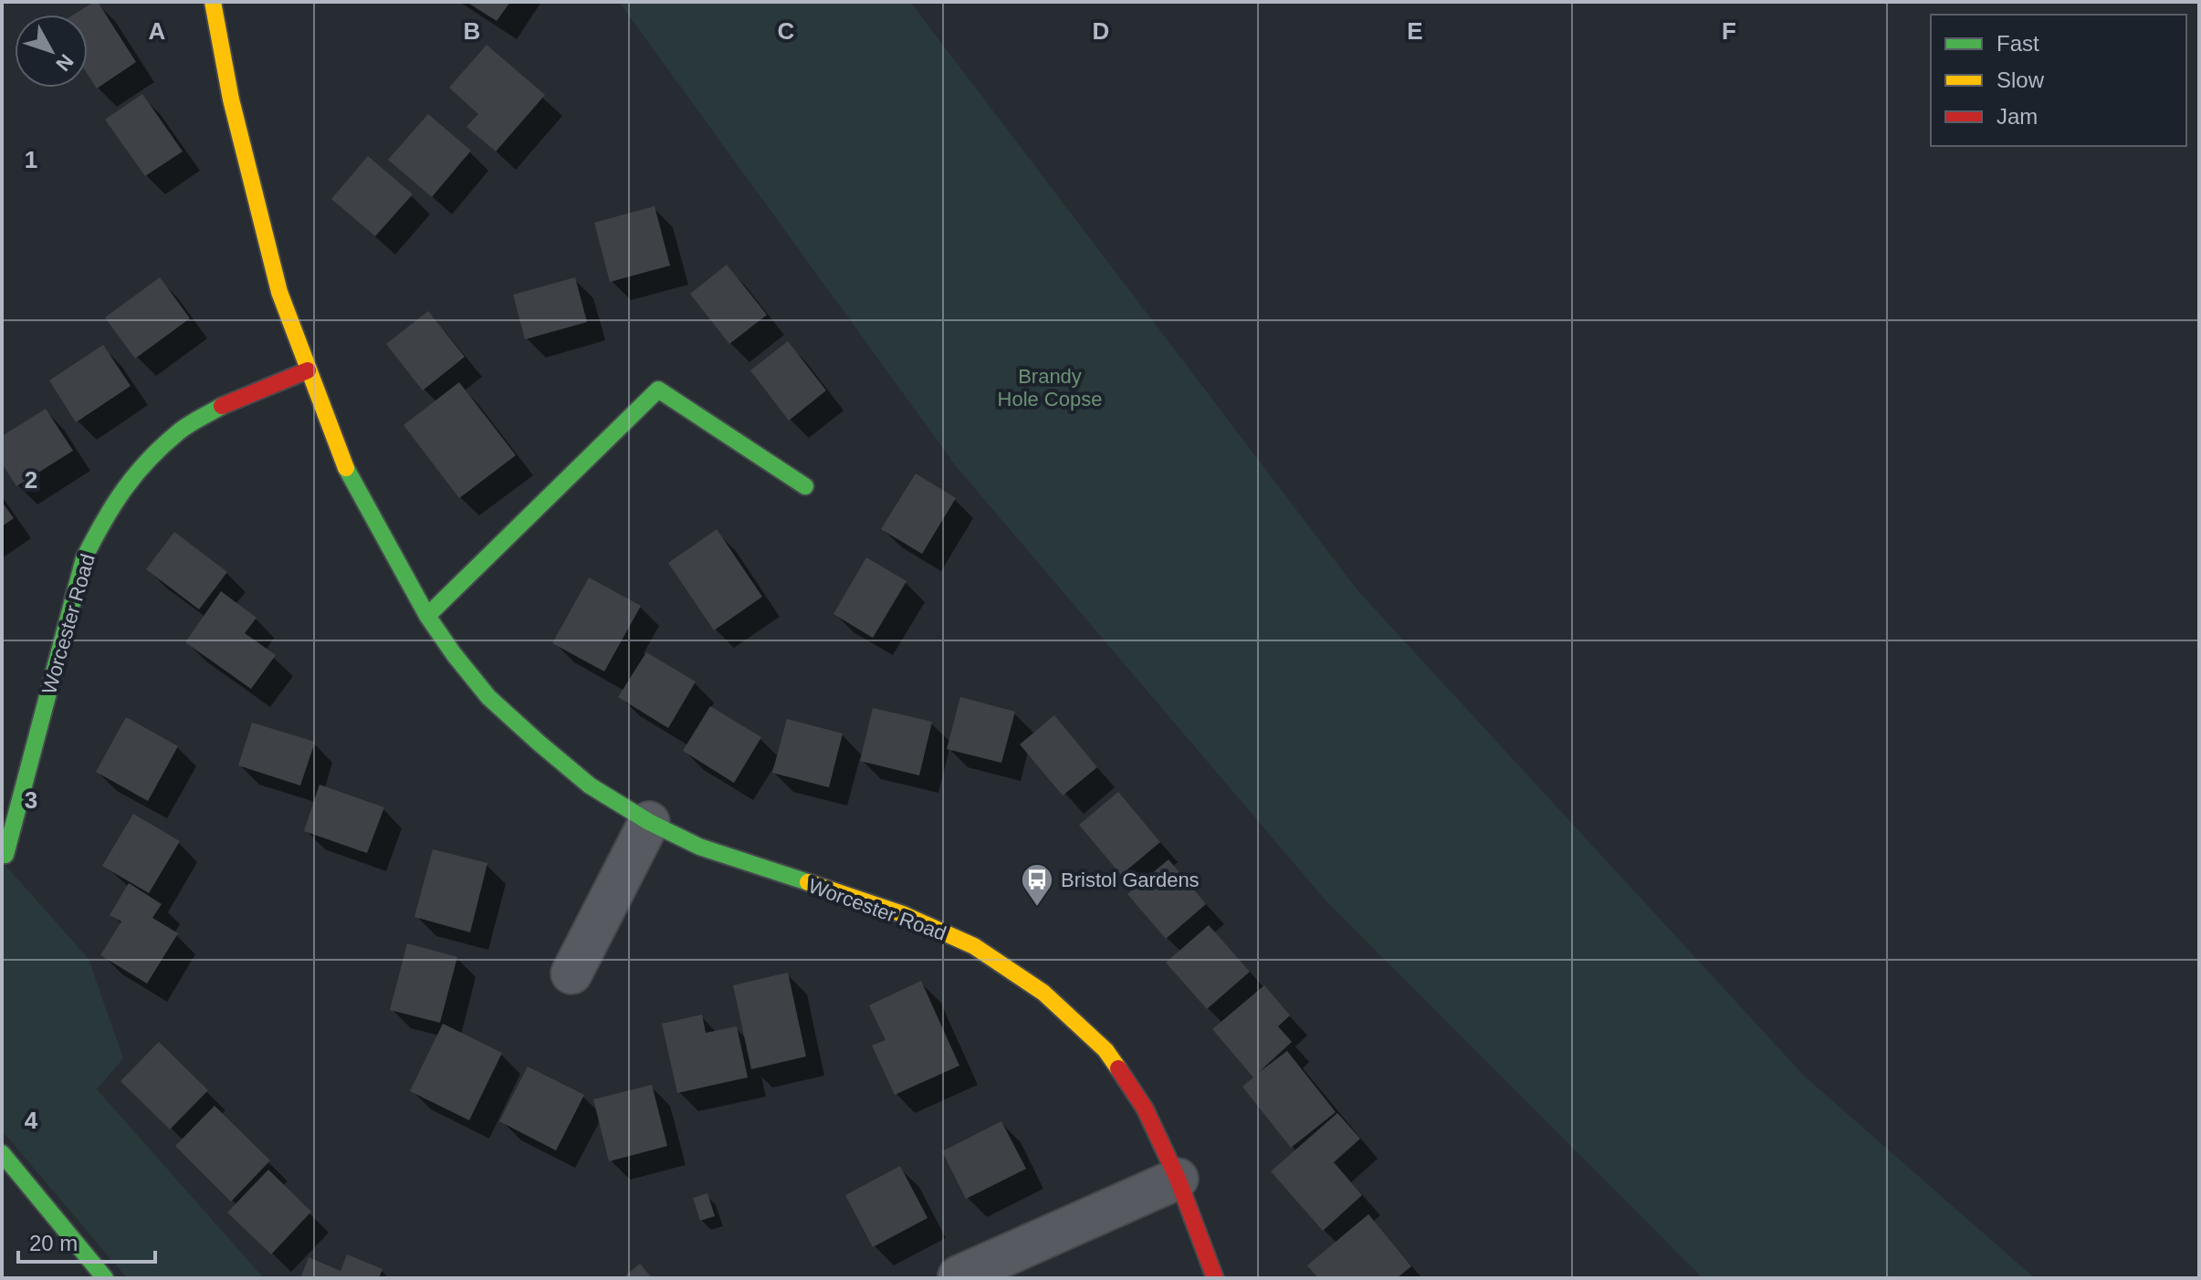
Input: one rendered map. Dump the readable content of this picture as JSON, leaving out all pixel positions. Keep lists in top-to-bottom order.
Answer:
{
  "streets": {
    "street": ["Worcester Road"]
  },
  "parks": ["Brandy Hole Copse"],
  "places": {
    "bus stop": ["Bristol Gardens"]
  },
  "legend": ["Fast", "Slow", "Jam"],
  "scale_bar": "20 m",
  "north": "bottom right",
  "grid": {
    "columns": [
      "A",
      "B",
      "C",
      "D",
      "E",
      "F"
    ],
    "rows": [
      "1",
      "2",
      "3",
      "4"
    ]
  }
}
